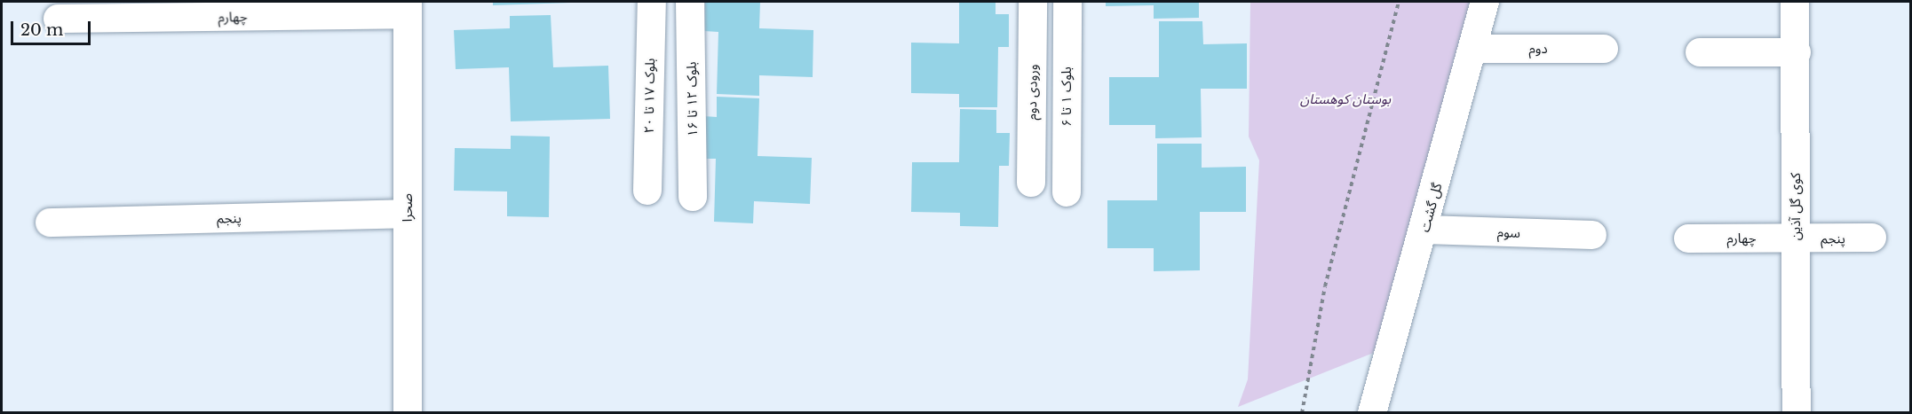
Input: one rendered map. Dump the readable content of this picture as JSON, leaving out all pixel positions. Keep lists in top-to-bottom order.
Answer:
{
  "streets": {
    "street": [
      "چهارم",
      "دوم",
      "ورودی دوم",
      "بلوک ۱۷ تا ۲۰",
      "بلوک ۱ تا ۶",
      "بلوک ۱۲ تا ۱۶",
      "کوی گل آذین",
      "صحرا",
      "گل گشت",
      "پنجم",
      "سوم"
    ]
  },
  "crossings": [
    ["چهارم", "کوی گل آذین"],
    ["چهارم", "صحرا"],
    ["چهارم", "پنجم"],
    ["دوم", "گل گشت"],
    ["کوی گل آذین", "پنجم"],
    ["صحرا", "پنجم"],
    ["گل گشت", "سوم"]
  ],
  "parks": ["بوستان کوهستان"],
  "scale_bar": "20 m"
}
